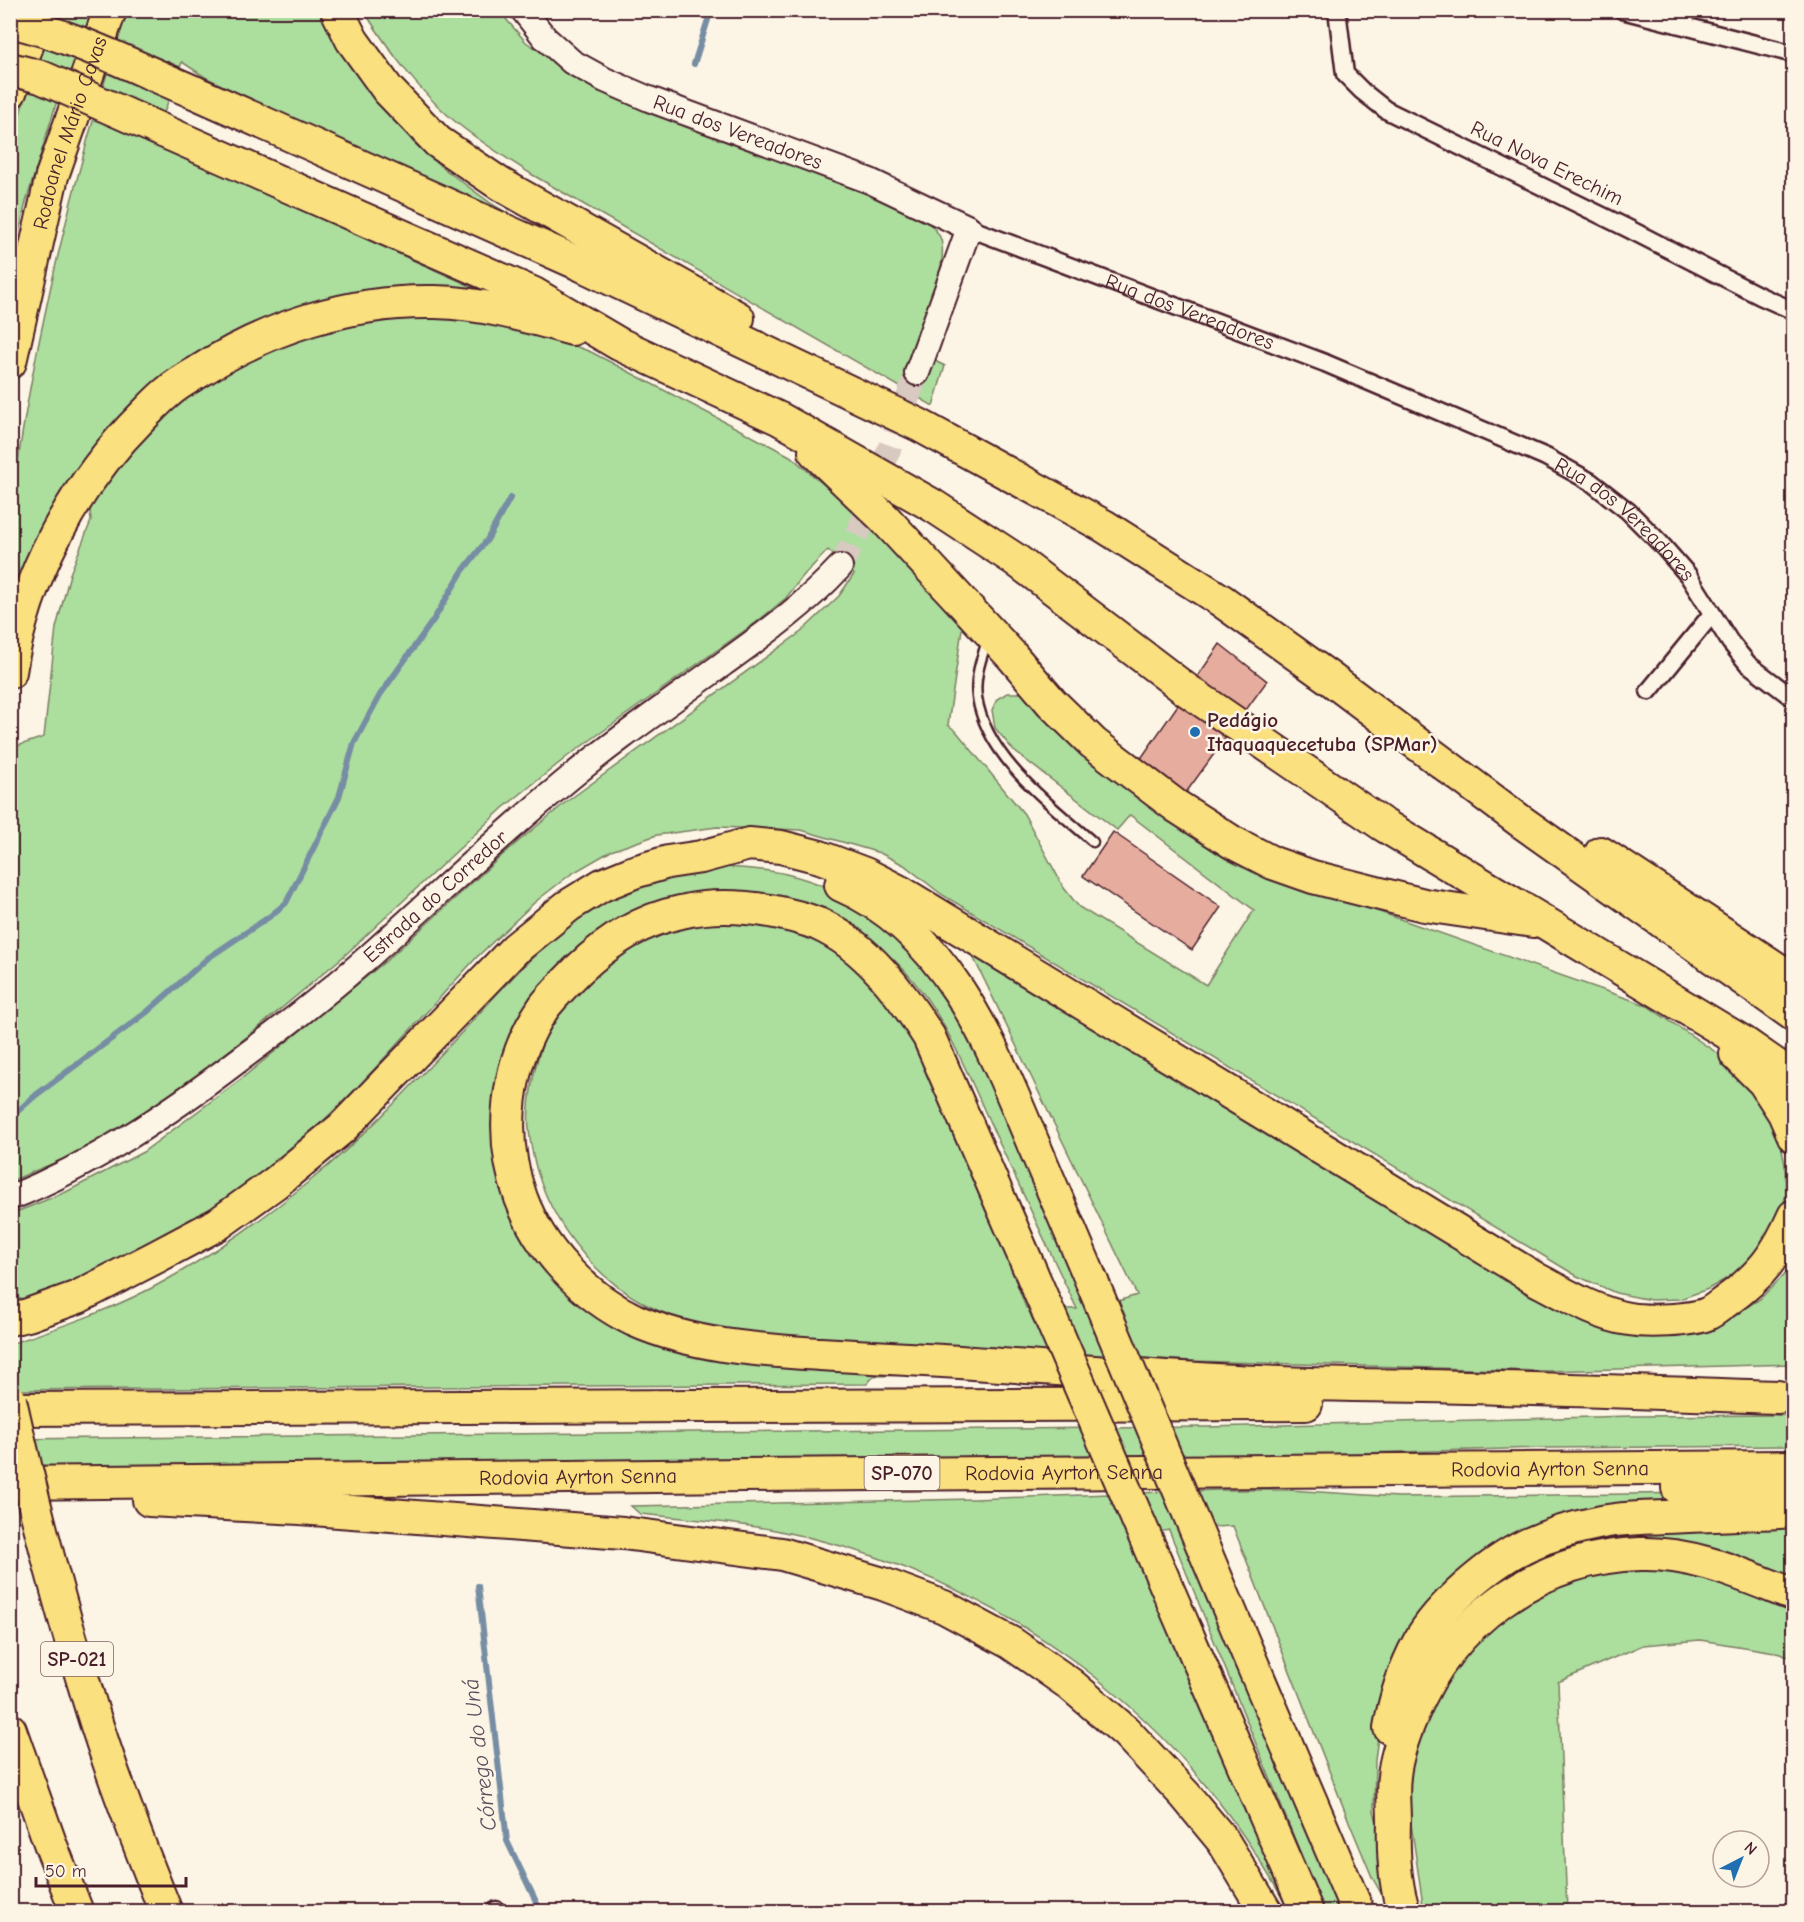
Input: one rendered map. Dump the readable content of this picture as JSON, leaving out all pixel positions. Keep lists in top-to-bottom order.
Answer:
{
  "streets": {
    "highway": [
      "Rodoanel Mário Covas",
      "Rodovia Ayrton Senna",
      "SP-070",
      "SP-021"
    ],
    "street": ["Rua dos Vereadores", "Rua Nova Erechim", "Estrada do Corredor"]
  },
  "water": ["Córrego do Uná"],
  "places": ["Pedágio Itaquaquecetuba (SPMar)"],
  "scale_bar": "50 m",
  "north": "top right"
}
